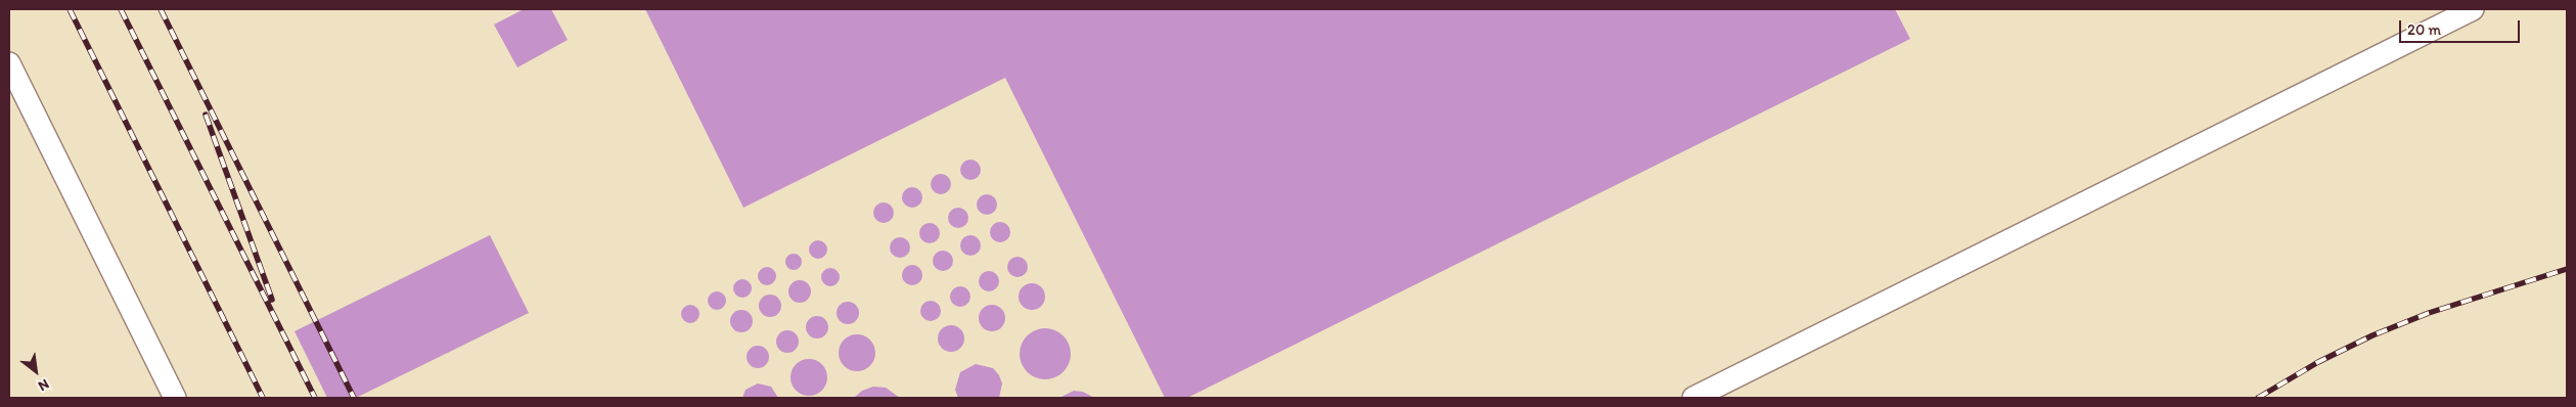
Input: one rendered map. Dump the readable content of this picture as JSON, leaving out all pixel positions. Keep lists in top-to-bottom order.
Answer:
{
  "scale_bar": "20 m",
  "north": "bottom right"
}
